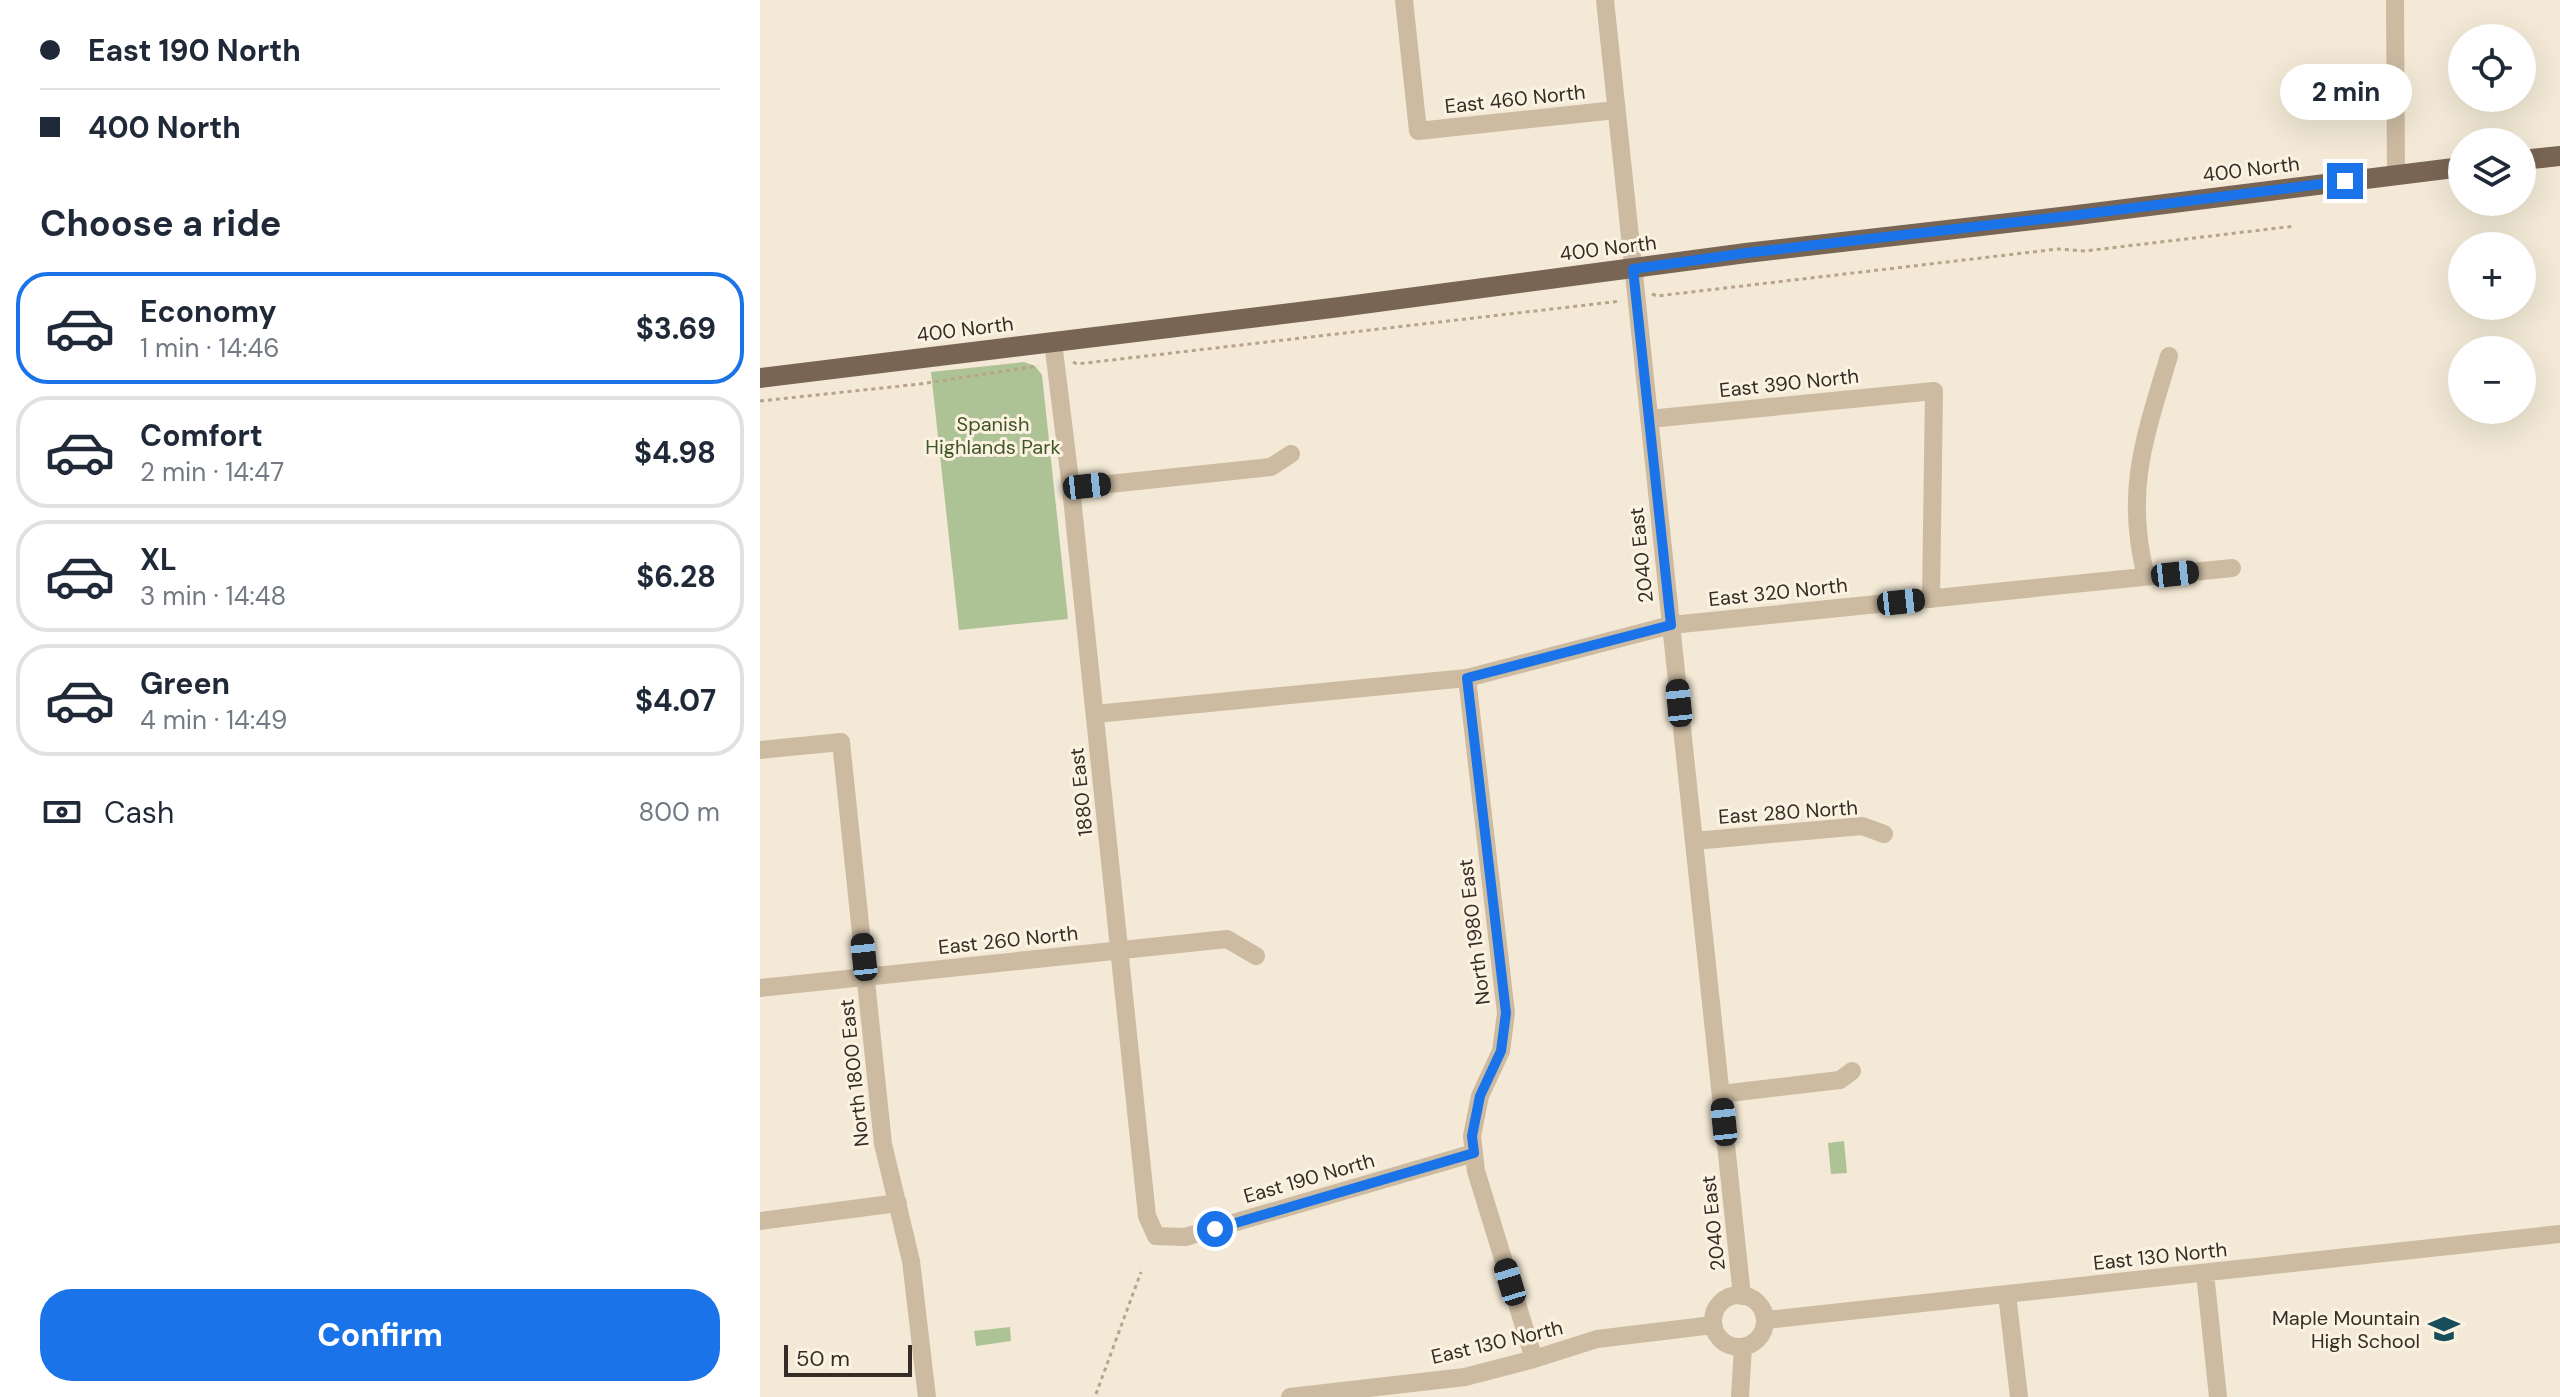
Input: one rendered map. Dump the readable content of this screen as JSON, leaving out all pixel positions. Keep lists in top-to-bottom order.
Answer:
{
  "streets": {
    "main road": ["400 North"],
    "street": [
      "East 460 North",
      "East 390 North",
      "2040 East",
      "East 320 North",
      "1880 East",
      "East 280 North",
      "North 1980 East",
      "East 260 North",
      "North 1800 East",
      "East 190 North",
      "East 130 North"
    ]
  },
  "crossings": [
    ["East 460 North", "2040 East"],
    ["400 North", "2040 East"],
    ["400 North", "1880 East"],
    ["East 390 North", "2040 East"],
    ["East 390 North", "East 320 North"],
    ["2040 East", "East 320 North"],
    ["2040 East", "East 280 North"],
    ["2040 East", "East 130 North"],
    ["East 320 North", "1880 East"],
    ["East 320 North", "North 1980 East"],
    ["1880 East", "East 260 North"],
    ["1880 East", "East 190 North"],
    ["North 1980 East", "East 190 North"],
    ["North 1980 East", "East 130 North"],
    ["East 260 North", "North 1800 East"]
  ],
  "parks": ["Spanish Highlands Park"],
  "places": {
    "school or university": ["Maple Mountain High School"]
  },
  "scale_bar": "50 m",
  "page": {
    "banner": ["East 190 North", "400 North"],
    "map_buttons": ["+", "−"],
    "bubble": "2 min",
    "heading": "Choose a ride",
    "list": [
      {
        "name": "Economy",
        "note": "1 min · 14:46",
        "value": "$3.69"
      },
      {
        "name": "Comfort",
        "note": "2 min · 14:47",
        "value": "$4.98"
      },
      {
        "name": "XL",
        "note": "3 min · 14:48",
        "value": "$6.28"
      },
      {
        "name": "Green",
        "note": "4 min · 14:49",
        "value": "$4.07"
      }
    ],
    "pay": ["Cash", "800 m"],
    "buttons": "Confirm",
    "scale": "50 m"
  }
}
